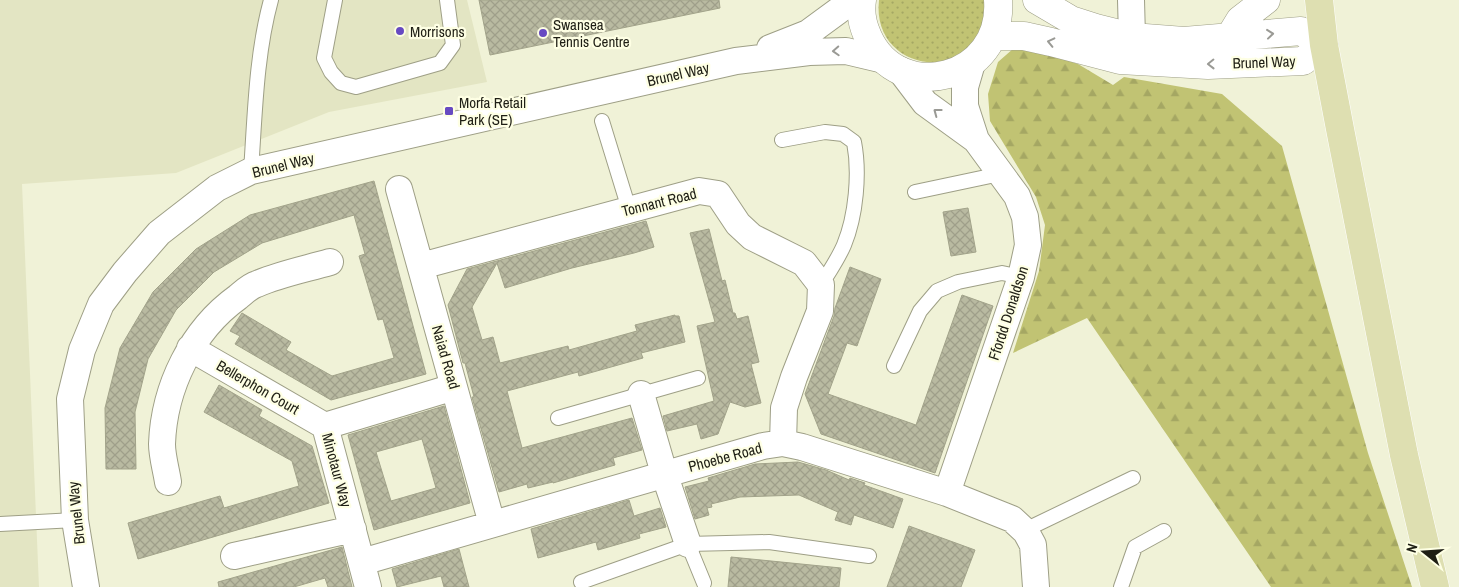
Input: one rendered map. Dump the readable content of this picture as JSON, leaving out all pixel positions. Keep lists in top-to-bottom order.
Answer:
{
  "streets": {
    "street": [
      "Brunel Way",
      "Tonnant Road",
      "Ffordd Donaldson",
      "Naiad Road",
      "Bellerphon Court",
      "Phoebe Road",
      "Minotaur Way"
    ]
  },
  "crossings": [
    ["Brunel Way", "Ffordd Donaldson"],
    ["Tonnant Road", "Naiad Road"],
    ["Ffordd Donaldson", "Phoebe Road"],
    ["Naiad Road", "Phoebe Road"],
    ["Naiad Road", "Minotaur Way"],
    ["Bellerphon Court", "Minotaur Way"],
    ["Phoebe Road", "Minotaur Way"]
  ],
  "places": {
    "other": ["Morrisons", "Swansea Tennis Centre"],
    "transit": ["Morfa Retail Park (SE)"]
  },
  "north": "left"
}
